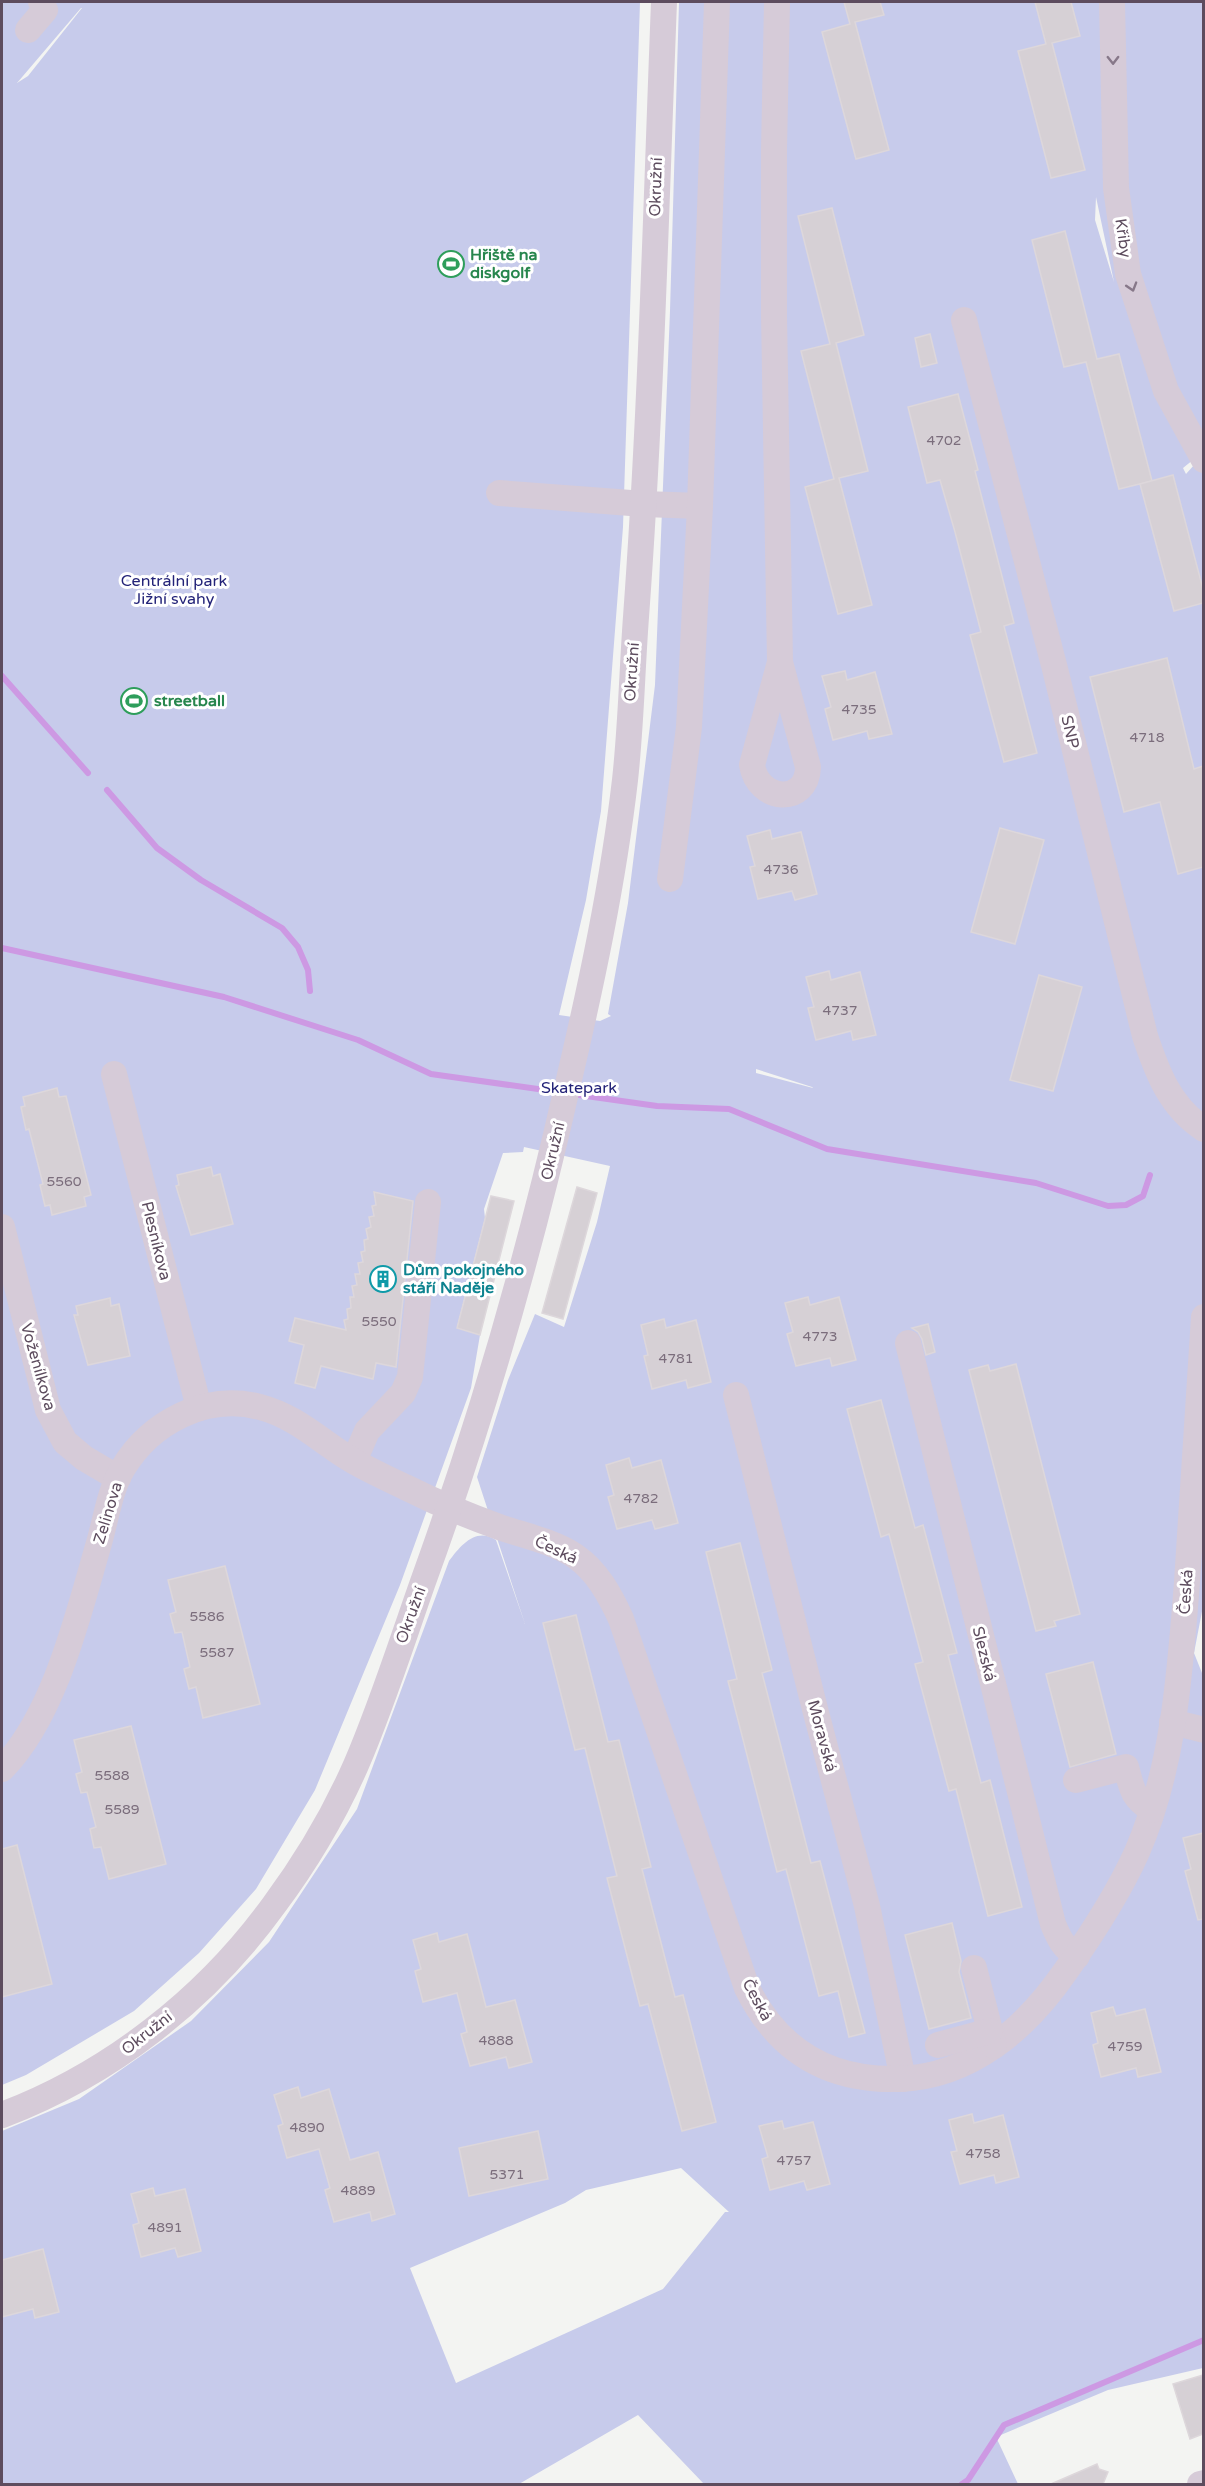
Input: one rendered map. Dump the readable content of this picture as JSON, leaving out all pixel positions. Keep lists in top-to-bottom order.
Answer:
{
  "streets": {
    "street": [
      "Okružní",
      "Křiby",
      "SNP",
      "Plesníkova",
      "Voženílkova",
      "Zelinova",
      "Česká",
      "Slezská",
      "Moravská"
    ]
  },
  "crossings": [
    ["Okružní", "Zelinova"],
    ["Okružní", "Česká"],
    ["Plesníkova", "Zelinova"],
    ["Voženílkova", "Zelinova"],
    ["Zelinova", "Česká"],
    ["Česká", "Slezská"],
    ["Česká", "Moravská"]
  ],
  "one_way": ["Křiby"],
  "parks": ["Centrální park Jižní svahy", "Skatepark"],
  "places": {
    "sports": ["Hřiště na diskgolf", "streetball"],
    "building": ["Dům pokojného stáří Naděje"]
  },
  "house_numbers": [
    "4702",
    "4735",
    "4718",
    "4736",
    "4737",
    "5560",
    "5550",
    "4773",
    "4781",
    "4782",
    "5586",
    "5587",
    "5588",
    "5589",
    "4888",
    "4759",
    "4890",
    "4758",
    "4757",
    "5371",
    "4889",
    "4891"
  ]
}
